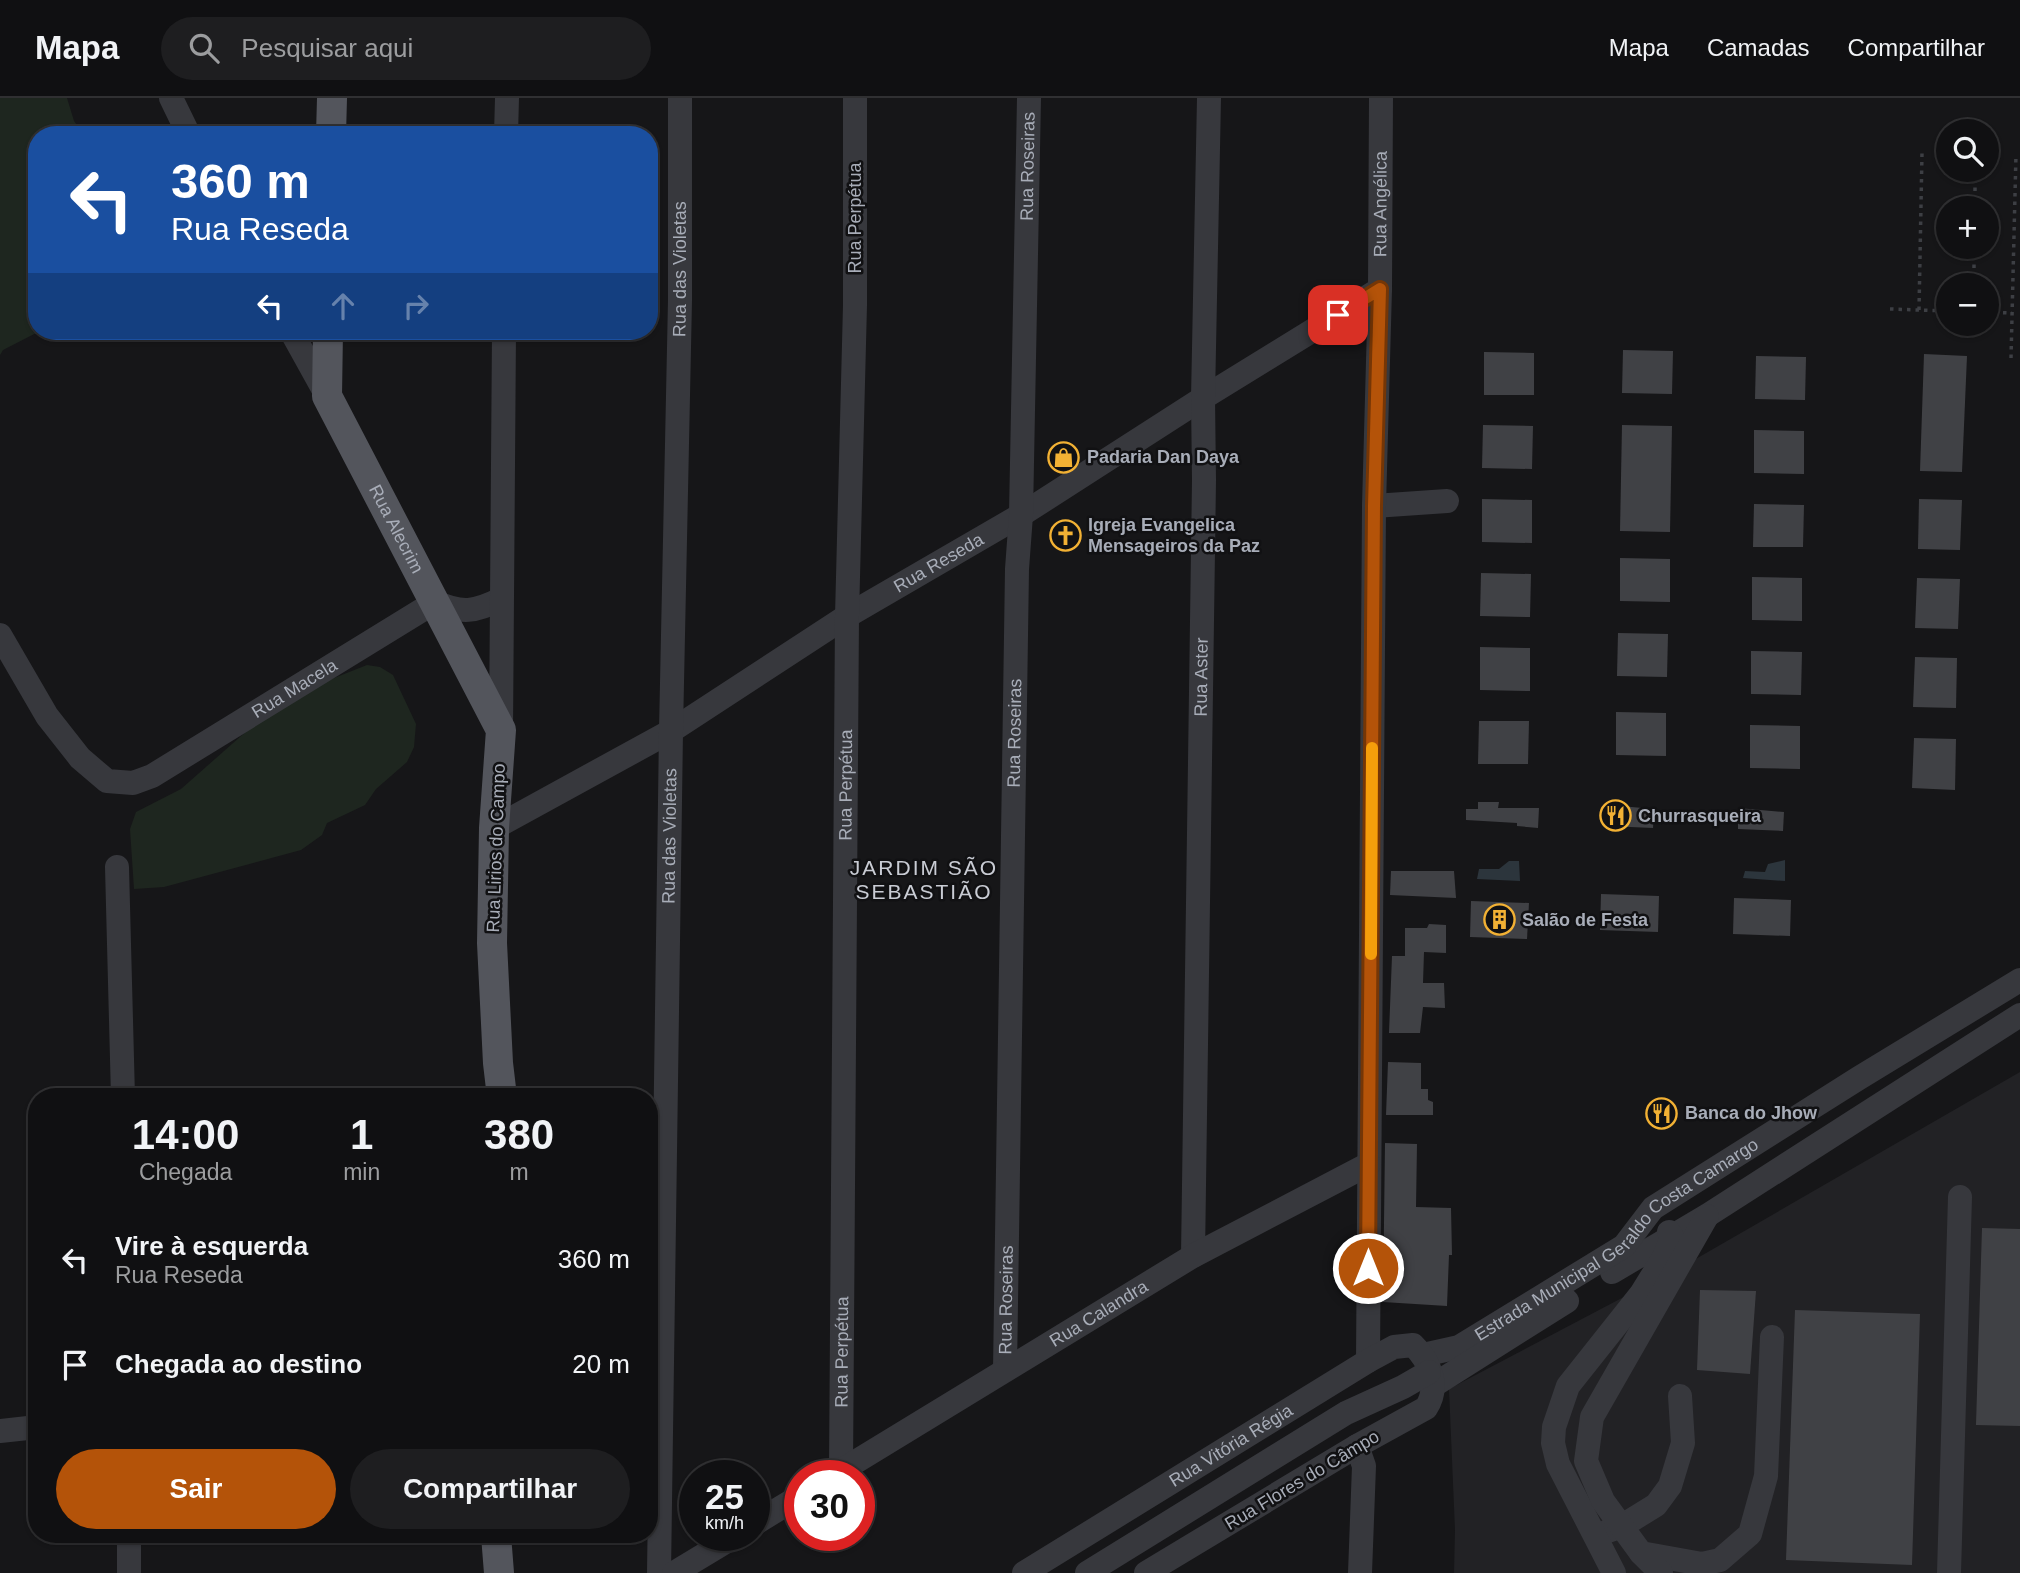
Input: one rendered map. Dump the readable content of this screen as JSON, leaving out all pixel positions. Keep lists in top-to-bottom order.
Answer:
{
  "streets": {
    "main road": ["Rua Alecrim", "Rua Lirios do Campo"],
    "street": [
      "Rua Roseiras",
      "Rua Angélica",
      "Rua Perpétua",
      "Rua das Violetas",
      "Rua Reseda",
      "Rua Aster",
      "Rua Macela",
      "Estrada Municipal Geraldo Costa Camargo",
      "Rua Calandra",
      "Rua Vitória Régia",
      "Rua Flores do Câmpo"
    ]
  },
  "crossings": [
    ["Rua Roseiras", "Rua Reseda"],
    ["Rua Roseiras", "Rua Calandra"],
    ["Rua Angélica", "Rua Reseda"],
    ["Rua Angélica", "Rua Calandra"],
    ["Rua Angélica", "Rua Vitória Régia"],
    ["Rua Perpétua", "Rua Reseda"],
    ["Rua das Violetas", "Rua Reseda"],
    ["Rua Alecrim", "Rua Macela"],
    ["Rua Alecrim", "Rua Lirios do Campo"],
    ["Rua Reseda", "Rua Aster"],
    ["Rua Reseda", "Rua Lirios do Campo"],
    ["Rua Aster", "Rua Calandra"],
    ["Estrada Municipal Geraldo Costa Camargo", "Rua Vitória Régia"],
    ["Estrada Municipal Geraldo Costa Camargo", "Rua Flores do Câmpo"],
    ["Rua Vitória Régia", "Rua Flores do Câmpo"]
  ],
  "districts": ["JARDIM SÃO SEBASTIÃO"],
  "places": {
    "shop": ["Padaria Dan Daya"],
    "church": ["Igreja Evangelica Mensageiros da Paz"],
    "restaurant": ["Churrasqueira", "Banca do Jhow"],
    "building": ["Salão de Festa"]
  },
  "page": {
    "header": "Mapa",
    "search": "Pesquisar aqui",
    "nav": ["Mapa", "Camadas", "Compartilhar"],
    "map_buttons": ["+", "−"],
    "turn": ["360 m", "Rua Reseda"],
    "eta": [
      "14:00",
      "Chegada",
      "1",
      "min",
      "380",
      "m"
    ],
    "list": [
      {
        "name": "Vire à esquerda",
        "note": "Rua Reseda",
        "value": "360 m"
      },
      {
        "name": "Chegada ao destino",
        "value": "20 m"
      }
    ],
    "buttons": ["Sair", "Compartilhar"],
    "speed": "25 km/h",
    "limit": "30"
  }
}
